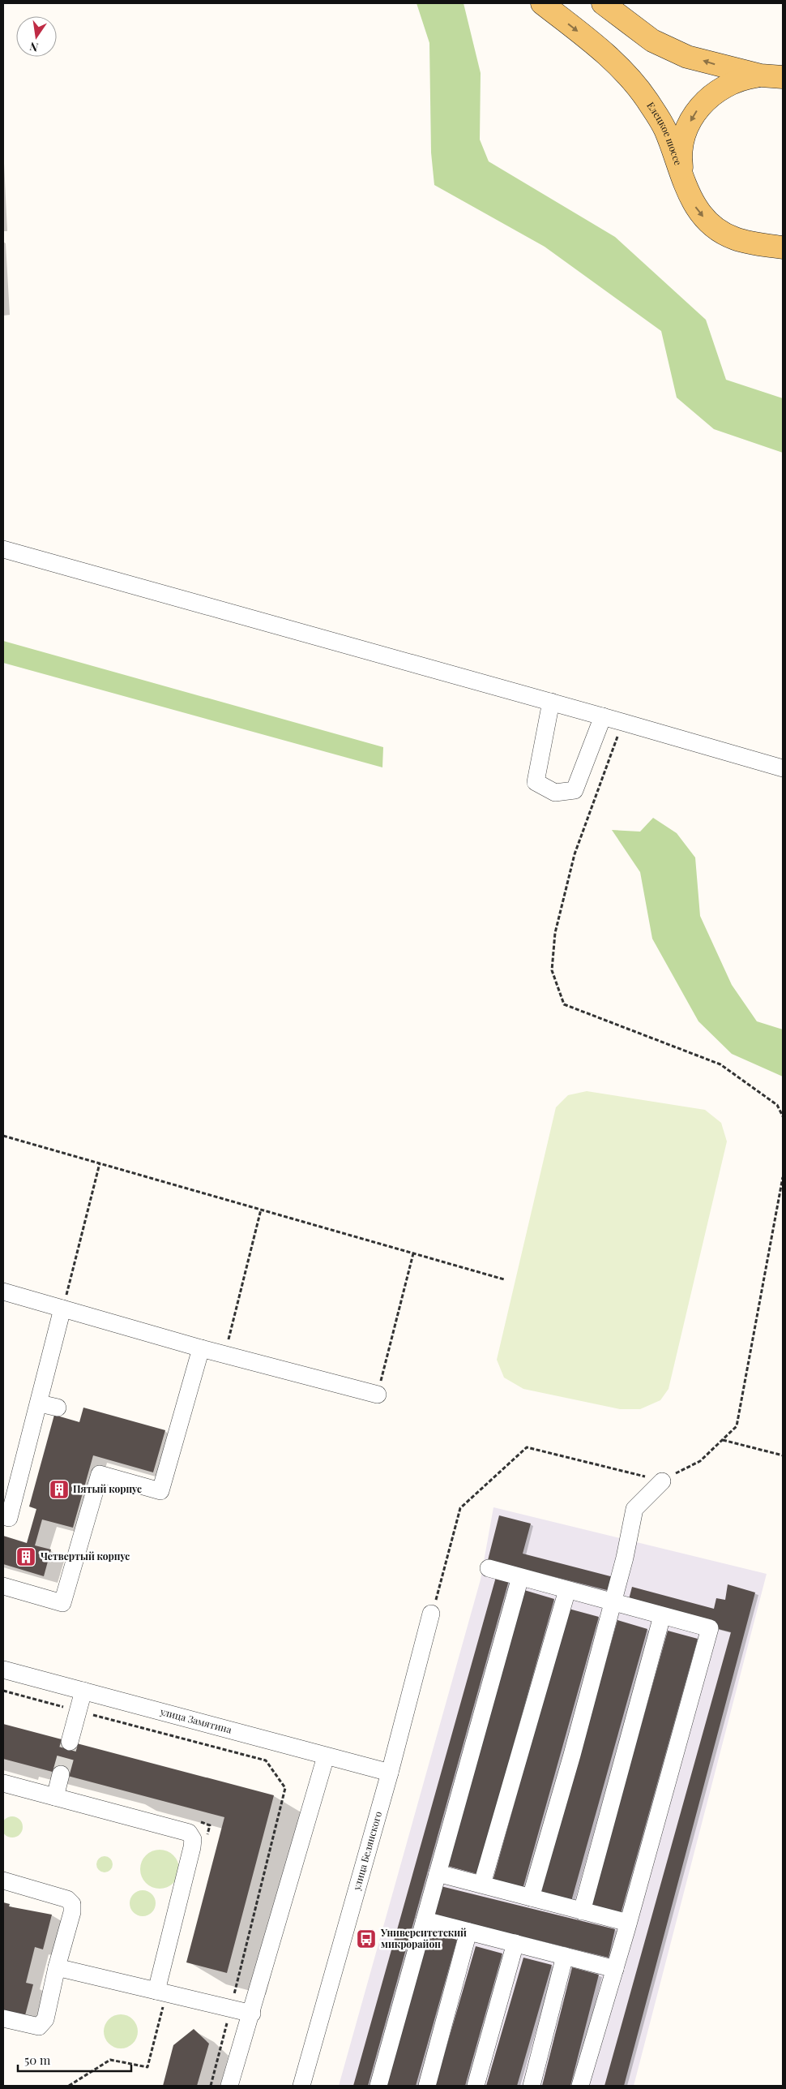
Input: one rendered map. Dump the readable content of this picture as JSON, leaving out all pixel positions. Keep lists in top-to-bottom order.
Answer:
{
  "streets": {
    "main road": ["Елецкое шоссе"],
    "street": ["улица Замятина", "улица Белянского"]
  },
  "crossings": [
    ["улица Замятина", "улица Белянского"]
  ],
  "one_way": ["Елецкое шоссе"],
  "places": {
    "building": ["Пятый корпус", "Четвертый корпус"],
    "bus stop": ["Университетский микрорайон"]
  },
  "scale_bar": "50 m",
  "north": "bottom"
}
